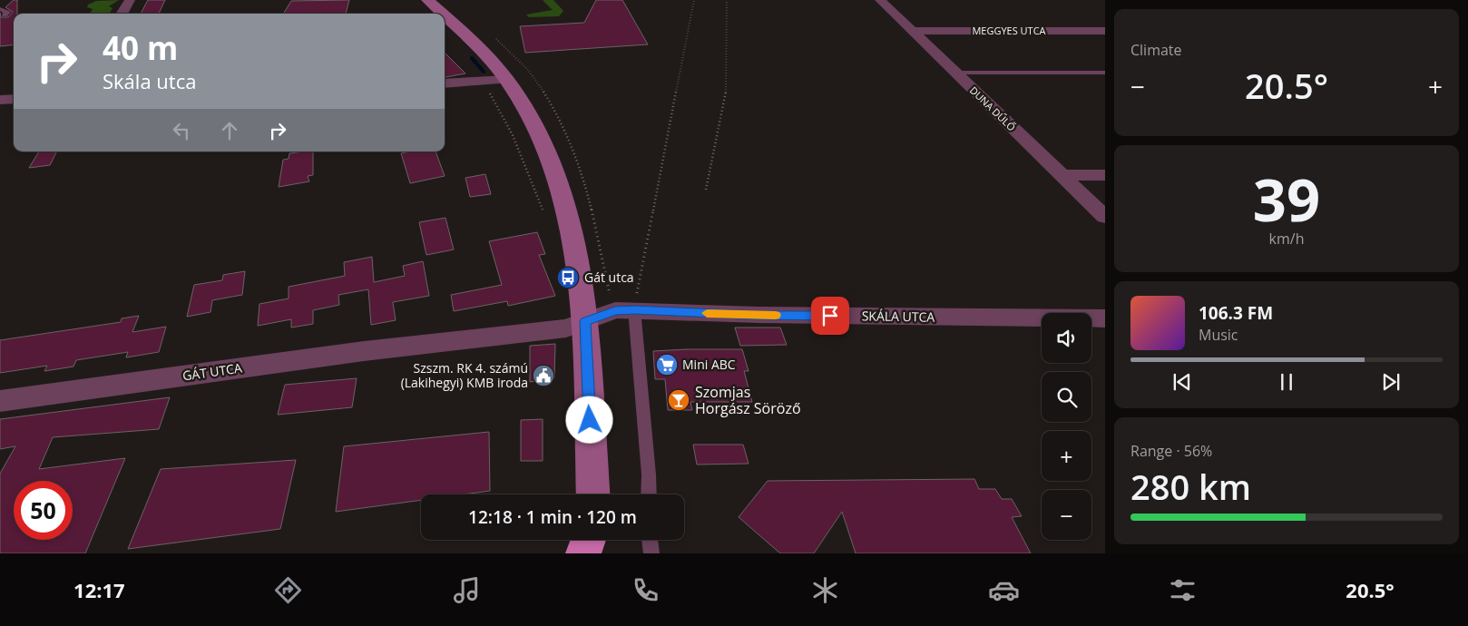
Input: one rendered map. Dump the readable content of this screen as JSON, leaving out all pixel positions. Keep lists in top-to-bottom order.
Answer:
{
  "streets": {
    "street": [
      "MEGGYES UTCA",
      "DUNA DŰLŐ",
      "SKÁLA UTCA",
      "GÁT UTCA"
    ]
  },
  "crossings": [
    ["MEGGYES UTCA", "DUNA DŰLŐ"],
    ["SKÁLA UTCA", "GÁT UTCA"]
  ],
  "places": {
    "bus stop": ["Gát utca"],
    "supermarket": ["Mini ABC"],
    "public building": ["Szszm. RK 4. számú (Lakihegyi) KMB iroda"],
    "bar": ["Szomjas Horgász Söröző"]
  },
  "page": {
    "tile": [
      "Climate",
      ["39", "km/h"],
      ["Range · 56%", "280 km"]
    ],
    "turn": ["40 m", "Skála utca"],
    "heat": ["−", "20.5°", "+"],
    "song": ["106.3 FM", "Music"],
    "map_buttons": ["+", "−"],
    "limit": "50",
    "trip": "12:18 · 1 min · 120 m",
    "tabs": ["12:17", "20.5°"]
  }
}
